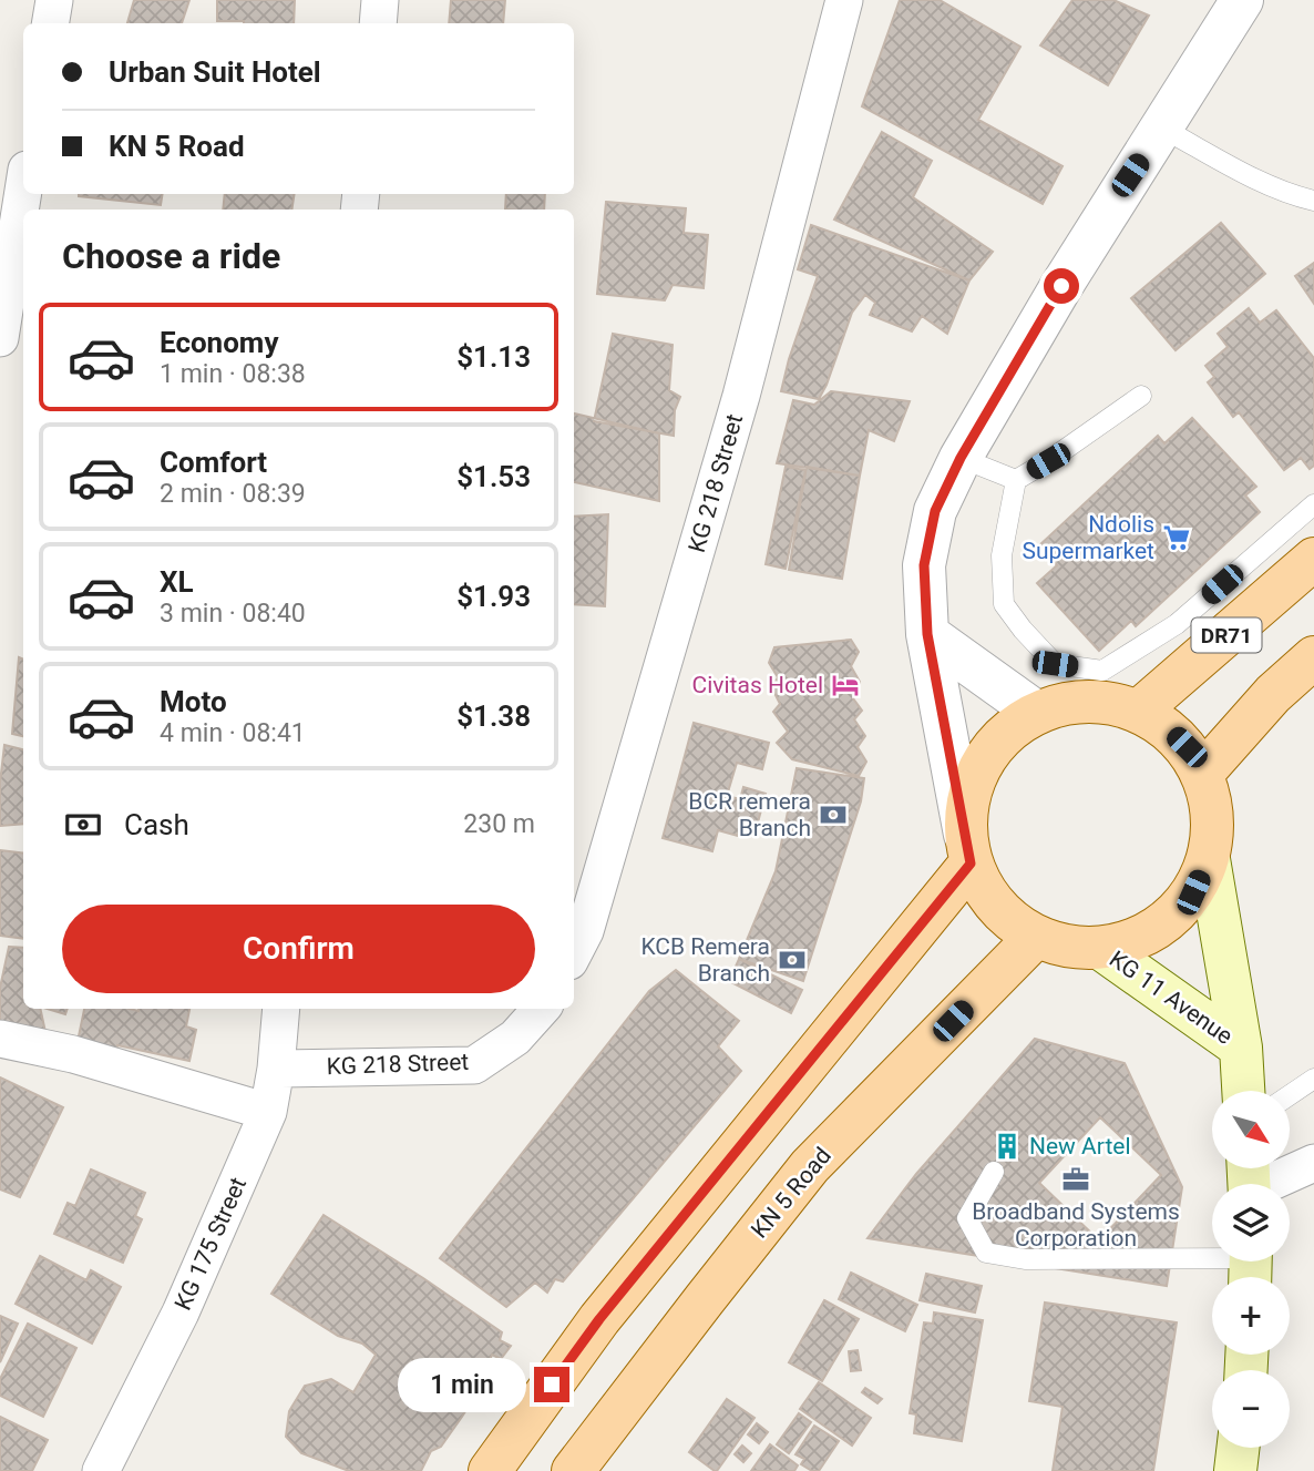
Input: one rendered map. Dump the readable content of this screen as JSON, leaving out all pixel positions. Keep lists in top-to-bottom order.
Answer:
{
  "streets": {
    "main road": ["DR71", "KG 11 Avenue", "KN 5 Road"],
    "street": ["KG 218 Street", "KG 175 Street"]
  },
  "crossings": [
    ["KG 218 Street", "KG 175 Street"],
    ["DR71", "KG 11 Avenue"],
    ["DR71", "KN 5 Road"],
    ["KG 11 Avenue", "KN 5 Road"]
  ],
  "places": {
    "supermarket": ["Ndolis Supermarket"],
    "hotel": ["Civitas Hotel"],
    "bank": ["BCR remera Branch", "KCB Remera Branch"],
    "building": ["New Artel"],
    "office": ["Broadband Systems Corporation"]
  },
  "north": "bottom right",
  "page": {
    "banner": ["Urban Suit Hotel", "KN 5 Road"],
    "heading": "Choose a ride",
    "list": [
      {
        "name": "Economy",
        "note": "1 min · 08:38",
        "value": "$1.13"
      },
      {
        "name": "Comfort",
        "note": "2 min · 08:39",
        "value": "$1.53"
      },
      {
        "name": "XL",
        "note": "3 min · 08:40",
        "value": "$1.93"
      },
      {
        "name": "Moto",
        "note": "4 min · 08:41",
        "value": "$1.38"
      }
    ],
    "pay": ["Cash", "230 m"],
    "buttons": "Confirm",
    "map_buttons": ["+", "−"],
    "bubble": "1 min"
  }
}
